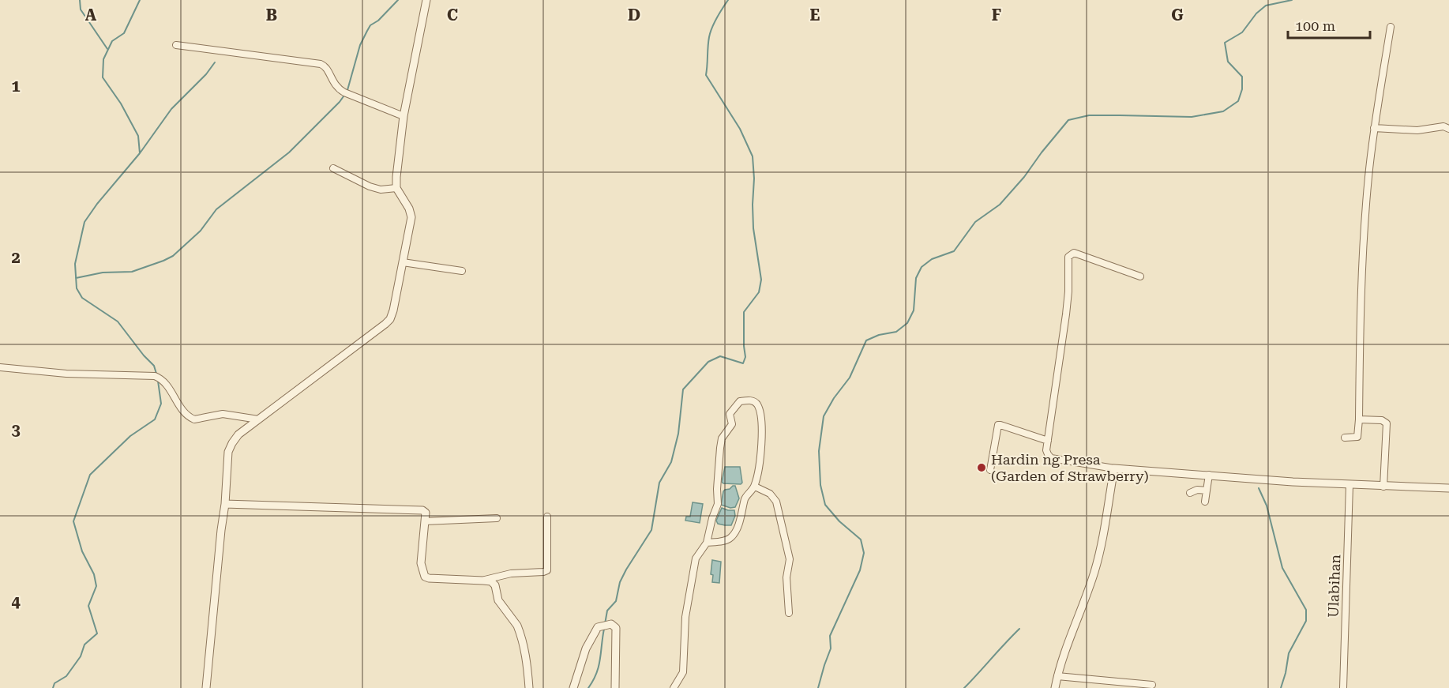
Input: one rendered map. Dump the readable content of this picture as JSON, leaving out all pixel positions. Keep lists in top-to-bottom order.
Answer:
{
  "streets": {
    "street": ["Ulabihan"]
  },
  "places": ["Hardin ng Presa (Garden of Strawberry)"],
  "scale_bar": "100 m",
  "grid": {
    "columns": [
      "A",
      "B",
      "C",
      "D",
      "E",
      "F",
      "G"
    ],
    "rows": [
      "1",
      "2",
      "3",
      "4"
    ]
  }
}
